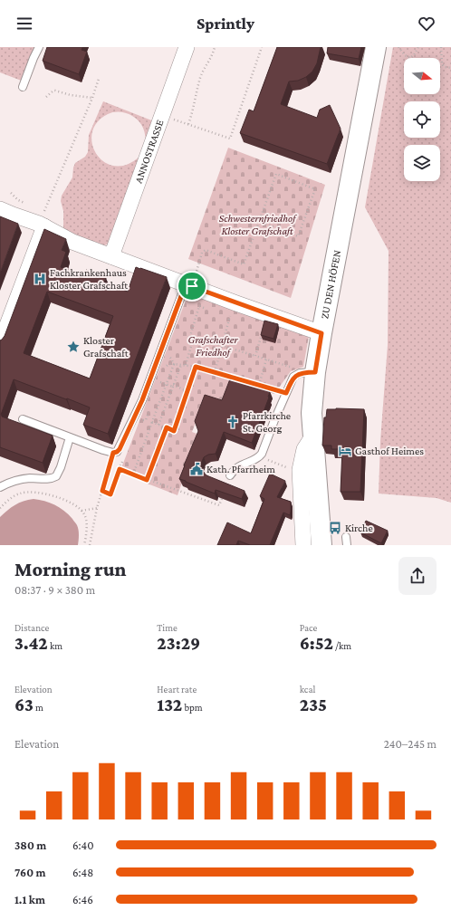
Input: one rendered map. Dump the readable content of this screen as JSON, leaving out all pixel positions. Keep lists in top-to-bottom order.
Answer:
{
  "streets": {
    "street": ["ANNOSTRASSE", "ZU DEN HÖFEN"]
  },
  "parks": ["Schwesternfriedhof Kloster Grafschaft", "Grafschafter Friedhof"],
  "places": {
    "hospital": ["Fachkrankenhaus Kloster Grafschaft"],
    "place": ["Kloster Grafschaft"],
    "church": ["Pfarrkirche St. Georg"],
    "hotel": ["Gasthof Heimes"],
    "public building": ["Kath. Pfarrheim"],
    "bus stop": ["Kirche"]
  },
  "north": "right",
  "page": {
    "header": "Sprintly",
    "heading": ["Morning run", "08:37 · 9 × 380 m"],
    "stats": [
      ["Distance", "3.42 km"],
      ["Time", "23:29"],
      ["Pace", "6:52 /km"],
      ["Elevation", "63 m"],
      ["Heart rate", "132 bpm"],
      ["kcal", "235"]
    ],
    "chart": ["Elevation", "240–245 m"],
    "list": [
      {
        "name": "380 m",
        "note": "6:40"
      },
      {
        "name": "760 m",
        "note": "6:48"
      },
      {
        "name": "1.1 km",
        "note": "6:46"
      }
    ]
  }
}
